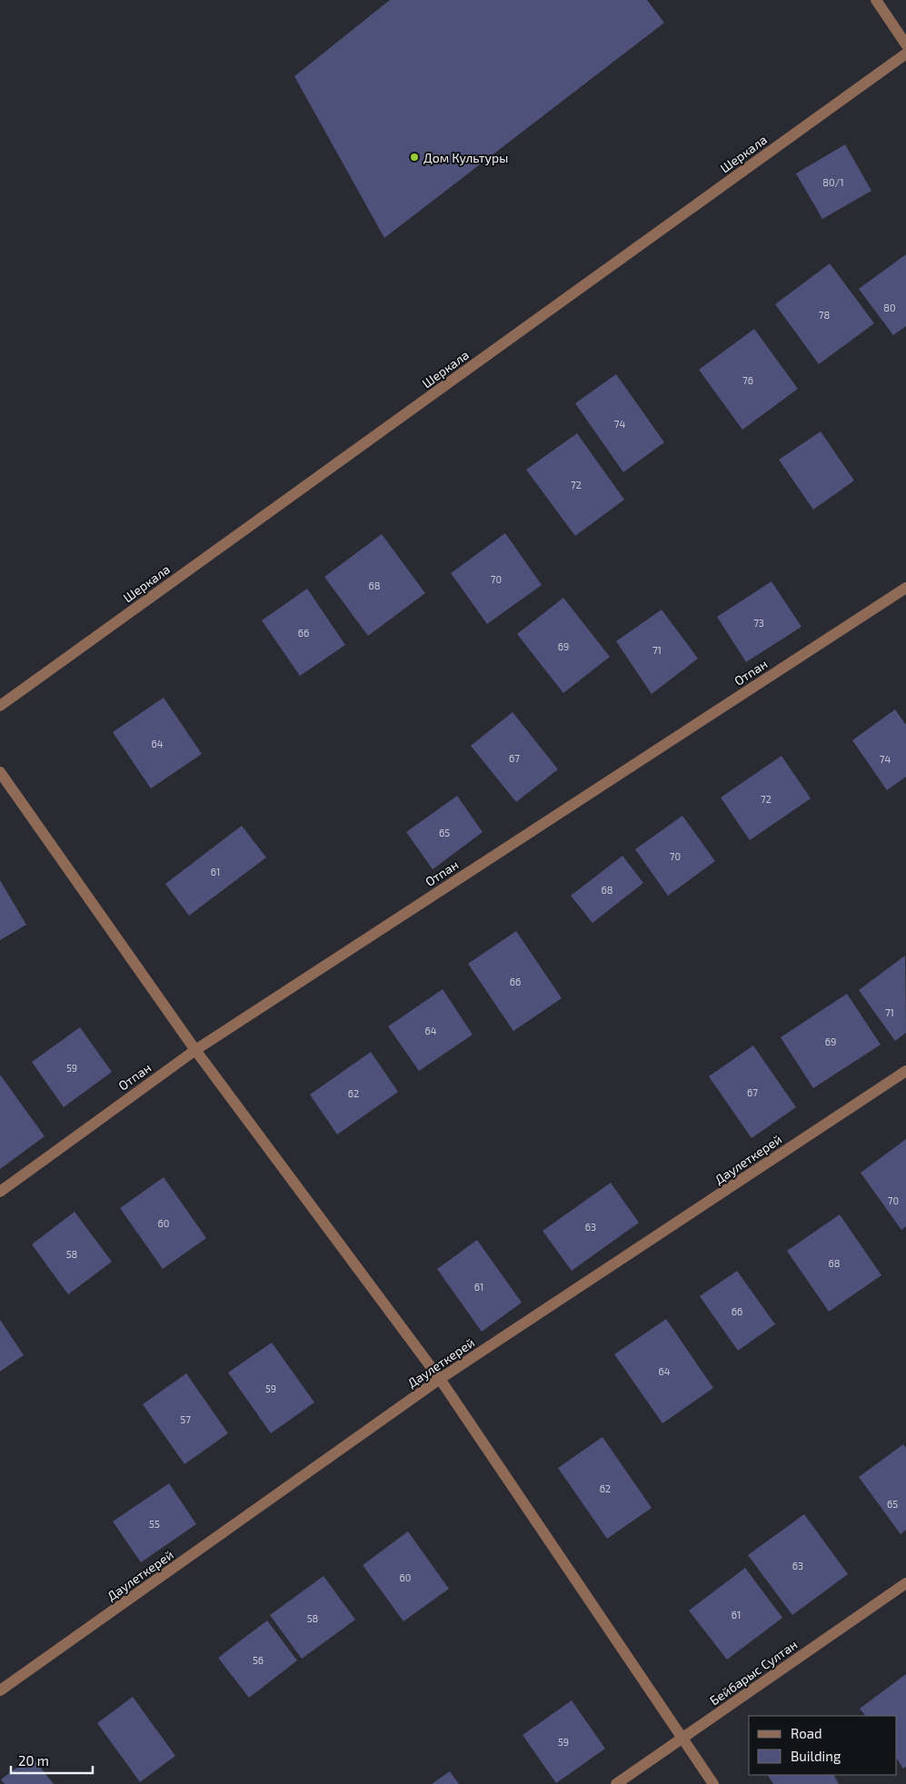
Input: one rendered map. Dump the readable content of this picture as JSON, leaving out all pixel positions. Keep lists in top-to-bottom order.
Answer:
{
  "streets": {
    "street": [
      "Шеркала",
      "Отпан",
      "Даулеткерей",
      "Бейбарыс Султан"
    ]
  },
  "places": ["Дом Культуры"],
  "house_numbers": [
    "80/1",
    "80",
    "78",
    "76",
    "74",
    "72",
    "70",
    "68",
    "73",
    "66",
    "69",
    "71",
    "64",
    "67",
    "74",
    "72",
    "65",
    "70",
    "61",
    "68",
    "66",
    "71",
    "64",
    "69",
    "59",
    "67",
    "62",
    "70",
    "60",
    "63",
    "58",
    "68",
    "61",
    "66",
    "64",
    "59",
    "57",
    "62",
    "65",
    "55",
    "63",
    "60",
    "61",
    "58",
    "56",
    "59"
  ],
  "legend": ["Road", "Building"],
  "scale_bar": "20 m"
}
